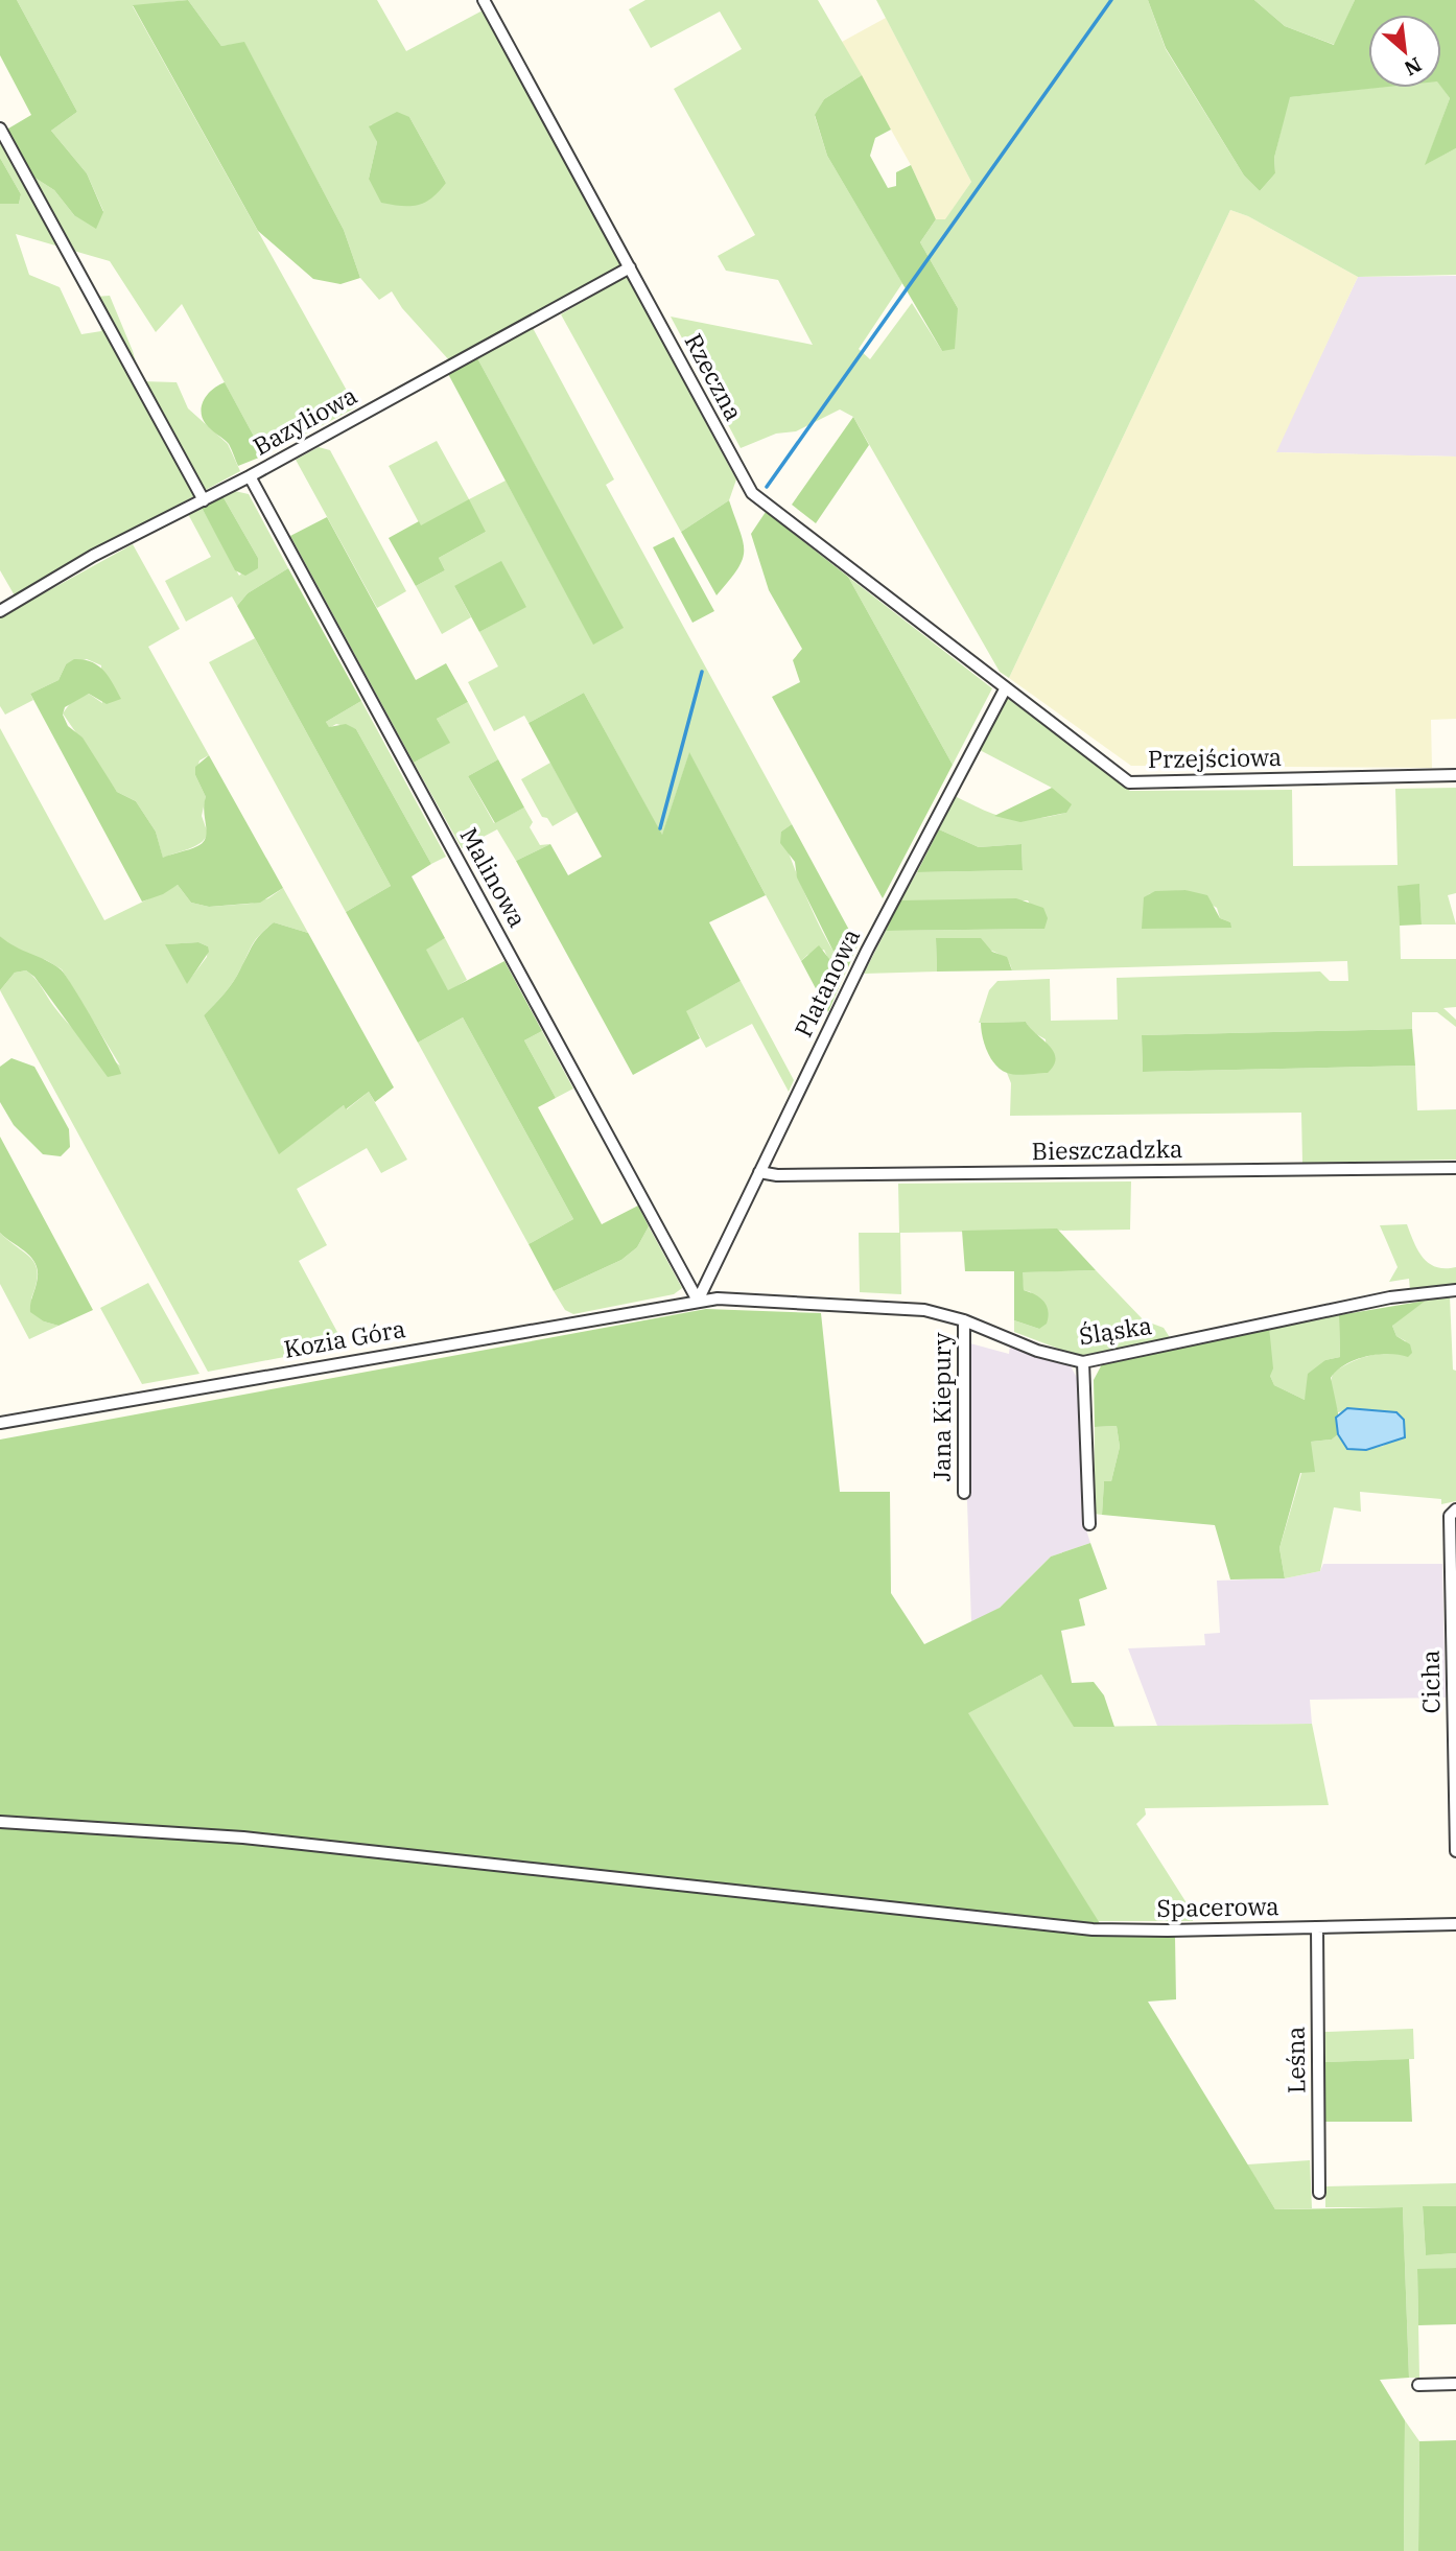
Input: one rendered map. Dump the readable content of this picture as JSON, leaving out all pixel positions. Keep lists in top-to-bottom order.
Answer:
{
  "streets": {
    "street": [
      "Rzeczna",
      "Bazyliowa",
      "Przejściowa",
      "Malinowa",
      "Platanowa",
      "Bieszczadzka",
      "Śląska",
      "Kozia Góra",
      "Jana Kiepury",
      "Cicha",
      "Spacerowa",
      "Leśna"
    ]
  },
  "crossings": [
    ["Rzeczna", "Bazyliowa"],
    ["Rzeczna", "Przejściowa"],
    ["Rzeczna", "Platanowa"],
    ["Bazyliowa", "Malinowa"],
    ["Przejściowa", "Platanowa"],
    ["Malinowa", "Platanowa"],
    ["Malinowa", "Śląska"],
    ["Malinowa", "Kozia Góra"],
    ["Platanowa", "Bieszczadzka"],
    ["Platanowa", "Śląska"],
    ["Platanowa", "Kozia Góra"],
    ["Śląska", "Kozia Góra"],
    ["Śląska", "Jana Kiepury"],
    ["Spacerowa", "Leśna"]
  ],
  "north": "bottom right"
}
